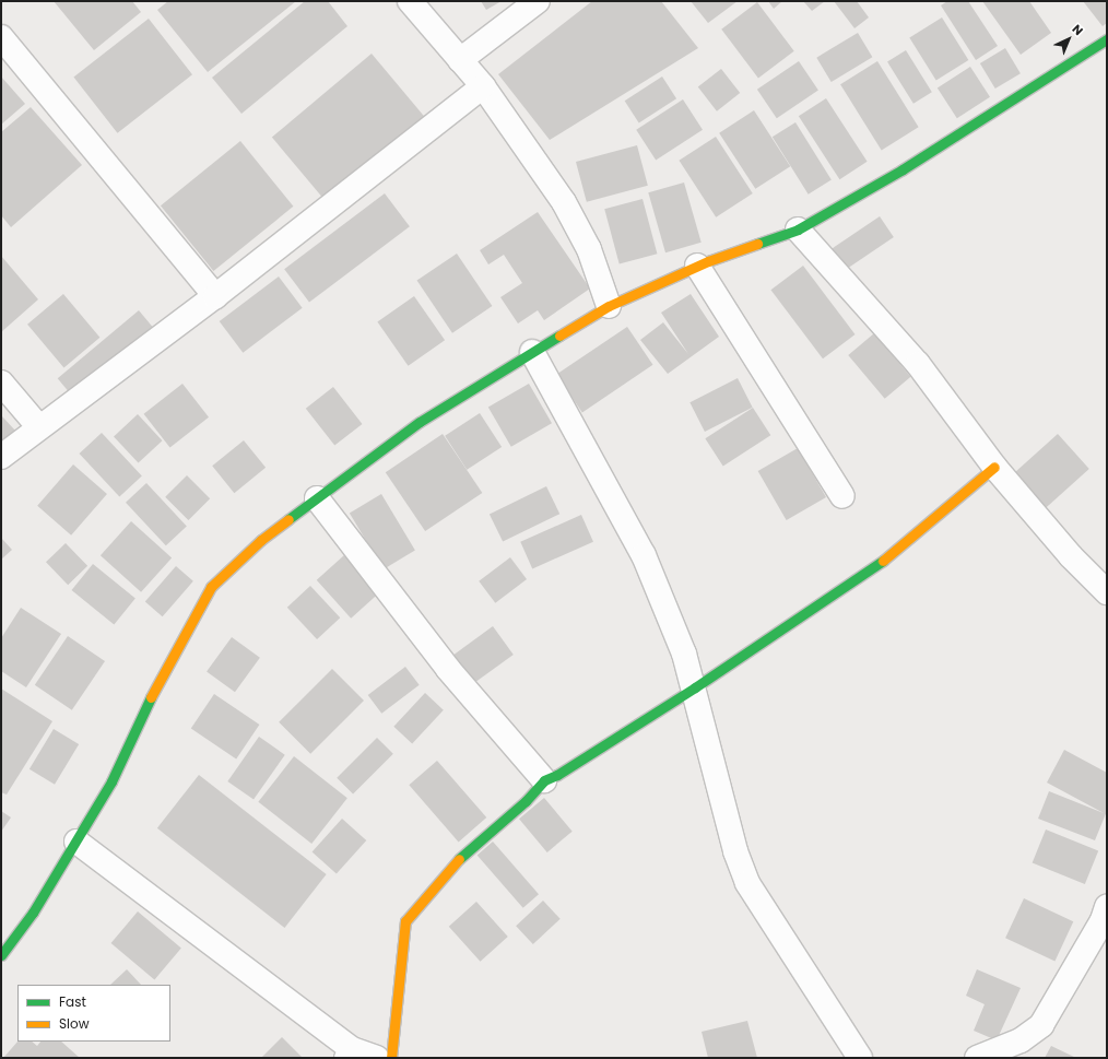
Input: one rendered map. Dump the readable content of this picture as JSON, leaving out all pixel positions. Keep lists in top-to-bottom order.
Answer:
{
  "legend": ["Fast", "Slow"],
  "north": "top right"
}
